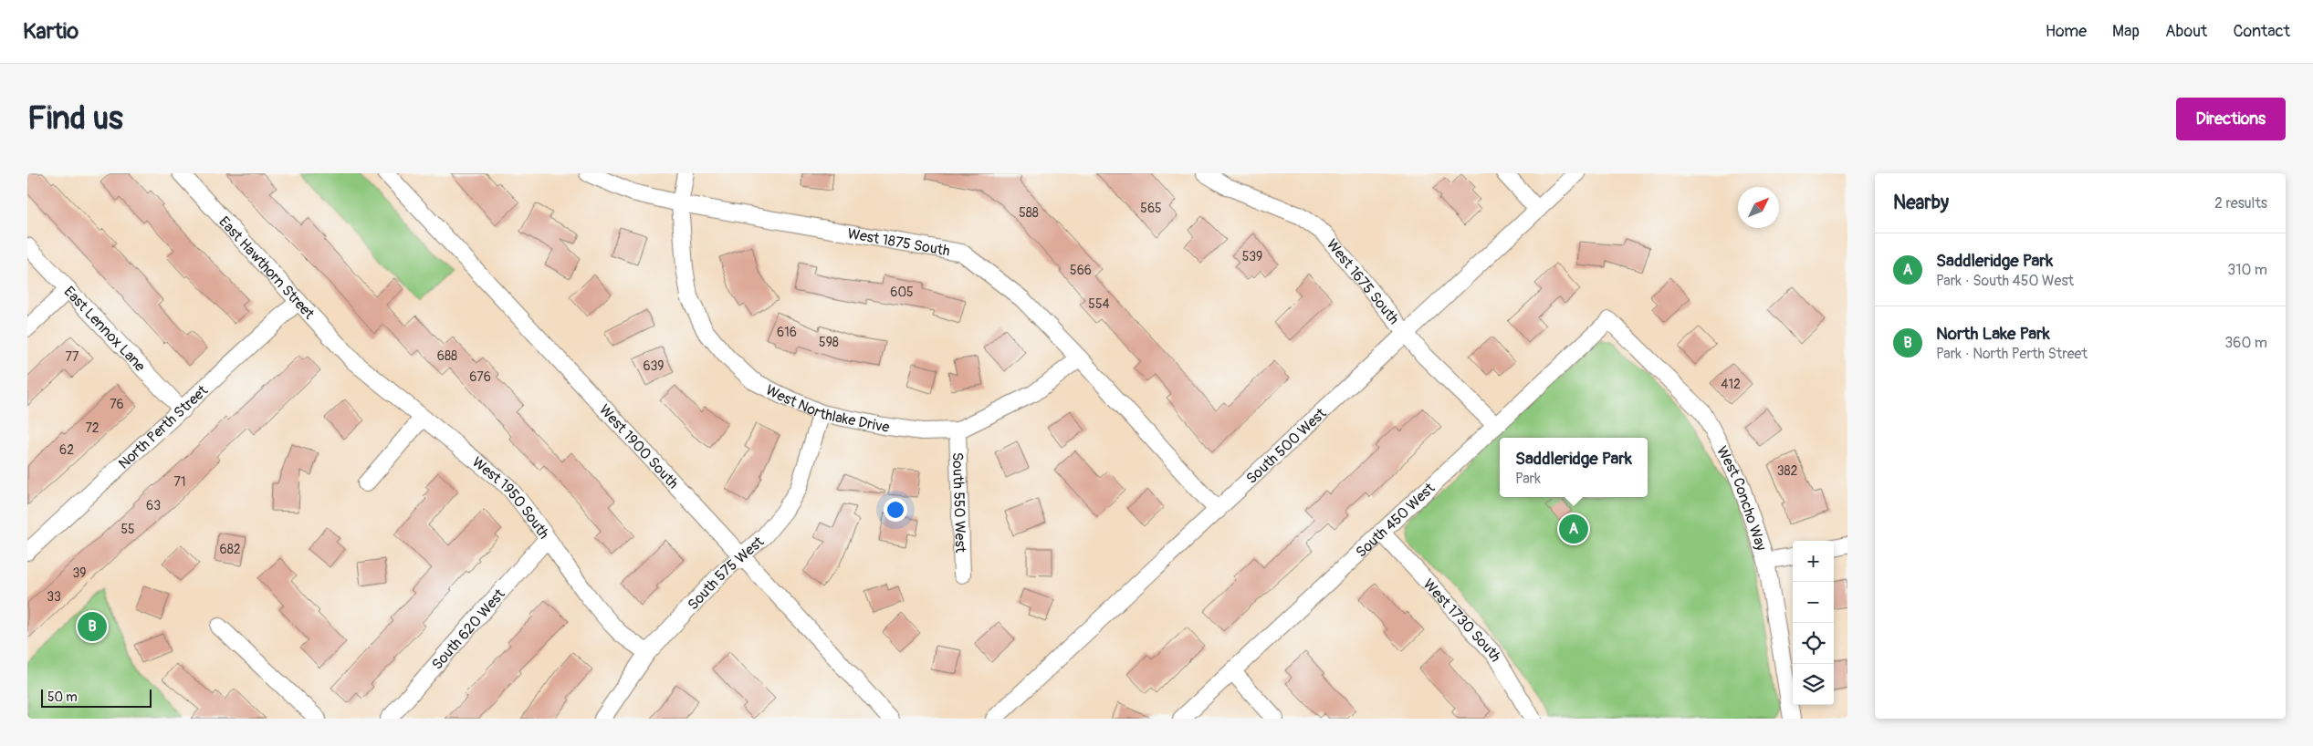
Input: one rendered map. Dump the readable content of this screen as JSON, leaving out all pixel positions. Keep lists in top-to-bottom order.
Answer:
{
  "streets": {
    "street": [
      "West 1875 South",
      "East Hawthorn Street",
      "West 1675 South",
      "East Lennox Lane",
      "West Northlake Drive",
      "North Perth Street",
      "West 1900 South",
      "South 500 West",
      "West 1950 South",
      "West Concho Way",
      "South 550 West",
      "South 450 West",
      "South 575 West",
      "West 1730 South",
      "South 620 West"
    ]
  },
  "crossings": [
    ["West 1875 South", "West Northlake Drive"],
    ["West 1875 South", "South 500 West"],
    ["East Hawthorn Street", "North Perth Street"],
    ["East Hawthorn Street", "West 1950 South"],
    ["West 1675 South", "South 500 West"],
    ["West 1675 South", "South 450 West"],
    ["East Lennox Lane", "North Perth Street"],
    ["West Northlake Drive", "South 550 West"],
    ["West Northlake Drive", "South 575 West"],
    ["West 1900 South", "South 575 West"],
    ["West 1950 South", "South 575 West"],
    ["West 1950 South", "South 620 West"],
    ["West Concho Way", "South 450 West"],
    ["South 450 West", "West 1730 South"]
  ],
  "house_numbers": [
    "565",
    "588",
    "539",
    "566",
    "605",
    "554",
    "616",
    "598",
    "688",
    "77",
    "639",
    "676",
    "412",
    "76",
    "72",
    "62",
    "382",
    "71",
    "63",
    "55",
    "682",
    "39",
    "33"
  ],
  "scale_bar": "50 m",
  "north": "top right",
  "page": {
    "header": "Kartio",
    "nav": [
      "Home",
      "Map",
      "About",
      "Contact"
    ],
    "buttons": "Directions",
    "title": "Find us",
    "heading": ["Nearby", "2 results"],
    "list": [
      {
        "mark": "A",
        "name": "Saddleridge Park",
        "note": "Park · South 450 West",
        "value": "310 m"
      },
      {
        "mark": "B",
        "name": "North Lake Park",
        "note": "Park · North Perth Street",
        "value": "360 m"
      }
    ],
    "popup": ["Saddleridge Park", "Park"],
    "pins": ["A", "B"],
    "map_buttons": ["+", "−"],
    "scale": "50 m"
  }
}
